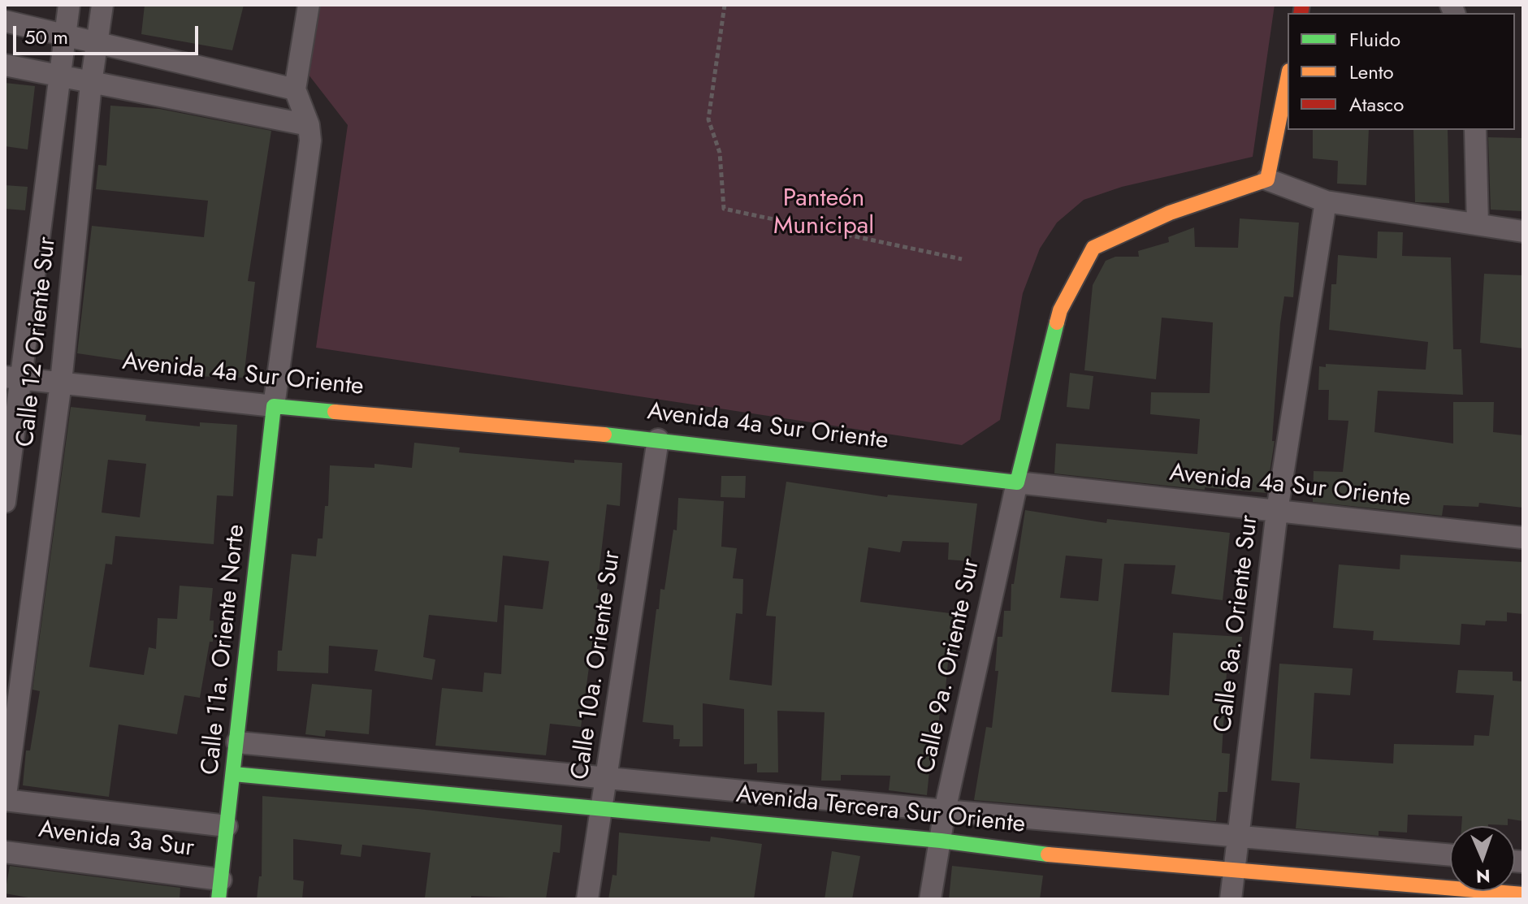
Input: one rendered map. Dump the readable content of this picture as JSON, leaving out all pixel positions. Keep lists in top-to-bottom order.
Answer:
{
  "streets": {
    "street": [
      "Calle 12 Oriente Sur",
      "Avenida 4a Sur Oriente",
      "Calle 8a. Oriente Sur",
      "Calle 11a. Oriente Norte",
      "Calle 10a. Oriente Sur",
      "Calle 9a. Oriente Sur",
      "Avenida Tercera Sur Oriente",
      "Avenida 3a Sur"
    ]
  },
  "crossings": [
    ["Calle 12 Oriente Sur", "Avenida 4a Sur Oriente"],
    ["Calle 12 Oriente Sur", "Avenida 3a Sur"],
    ["Avenida 4a Sur Oriente", "Calle 8a. Oriente Sur"],
    ["Avenida 4a Sur Oriente", "Calle 11a. Oriente Norte"],
    ["Avenida 4a Sur Oriente", "Calle 10a. Oriente Sur"],
    ["Avenida 4a Sur Oriente", "Calle 9a. Oriente Sur"],
    ["Calle 8a. Oriente Sur", "Avenida Tercera Sur Oriente"],
    ["Calle 11a. Oriente Norte", "Avenida Tercera Sur Oriente"],
    ["Calle 11a. Oriente Norte", "Avenida 3a Sur"],
    ["Calle 10a. Oriente Sur", "Avenida Tercera Sur Oriente"],
    ["Calle 9a. Oriente Sur", "Avenida Tercera Sur Oriente"]
  ],
  "parks": ["Panteón Municipal"],
  "legend": ["Fluido", "Lento", "Atasco"],
  "scale_bar": "50 m",
  "north": "bottom"
}
